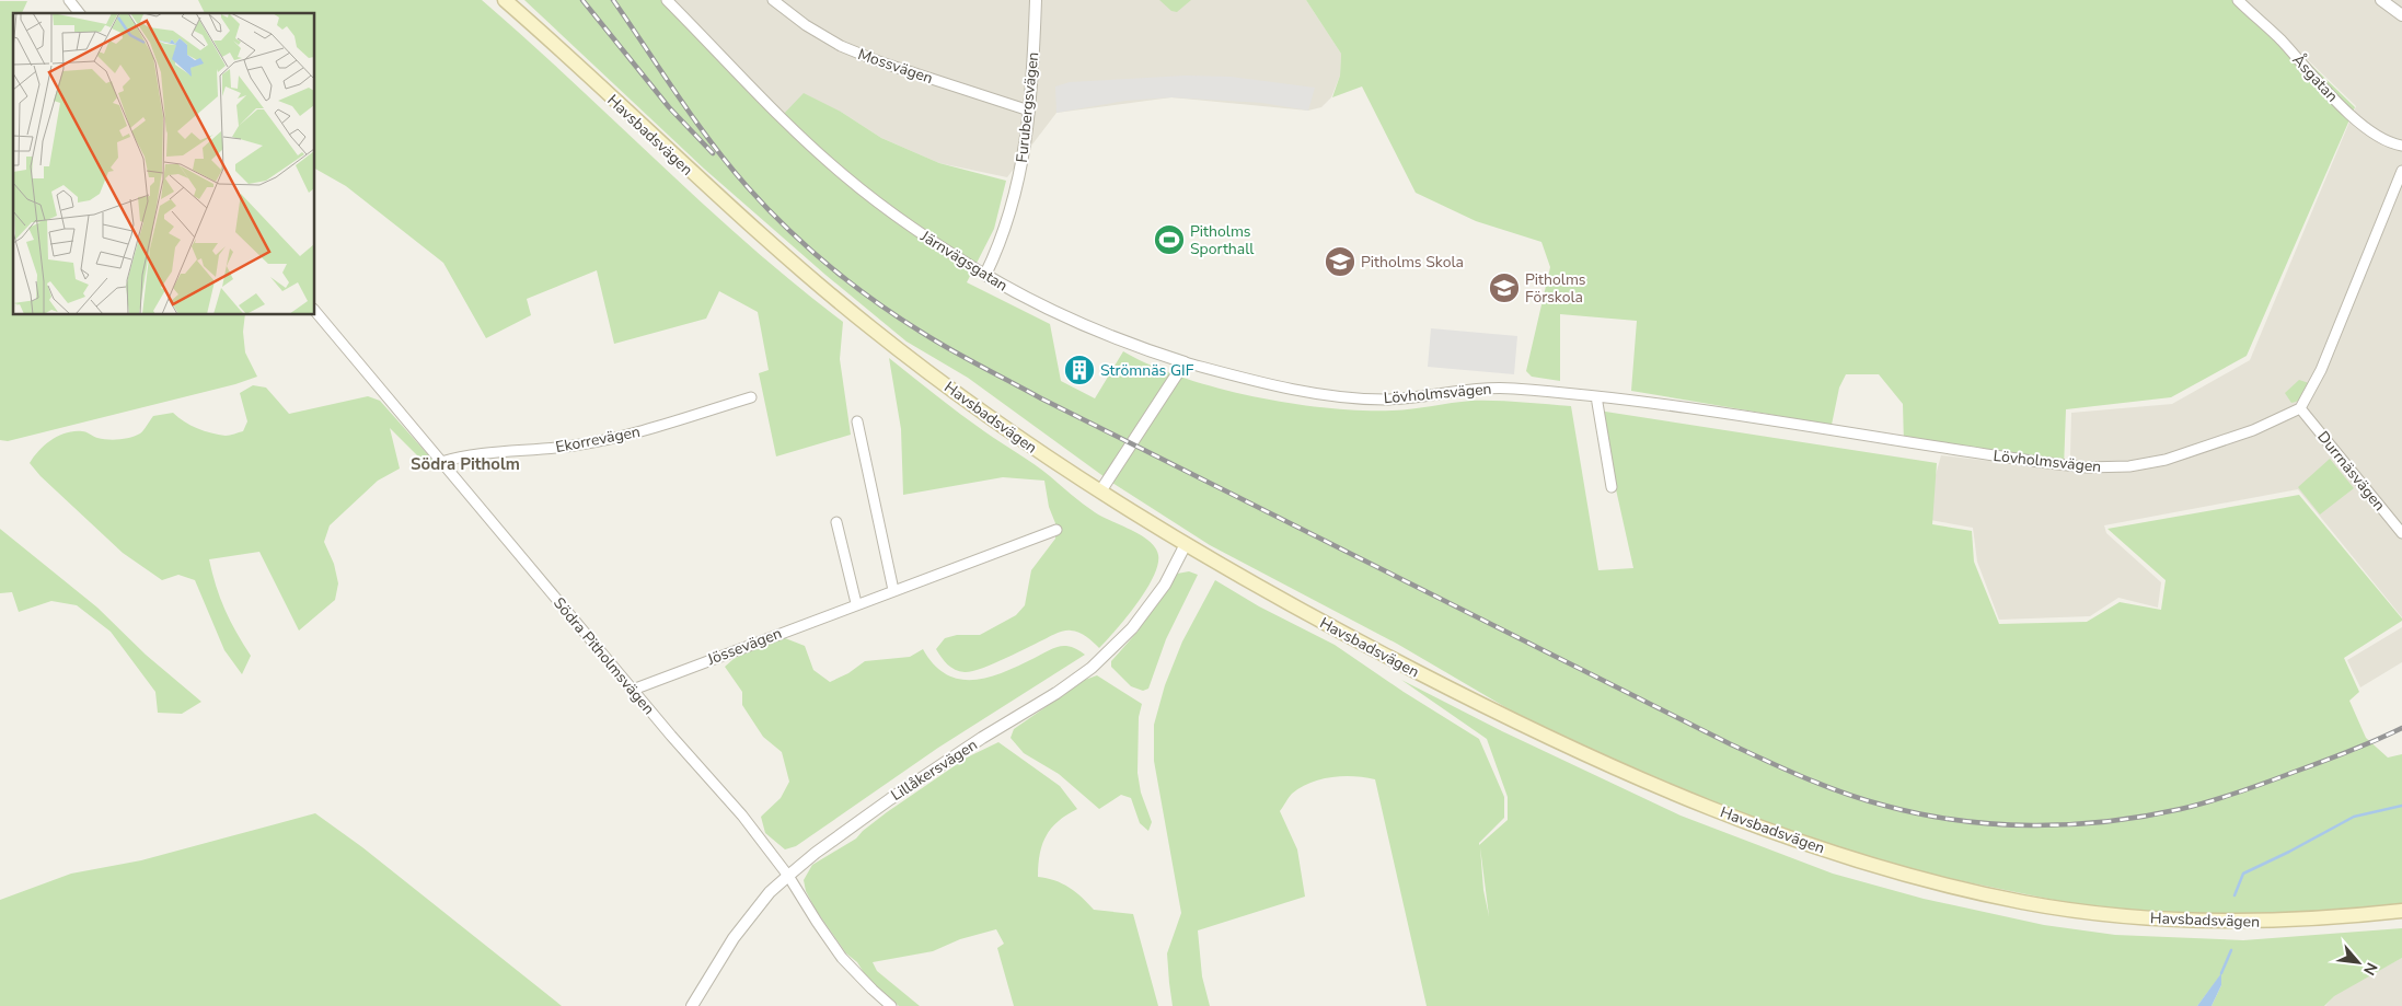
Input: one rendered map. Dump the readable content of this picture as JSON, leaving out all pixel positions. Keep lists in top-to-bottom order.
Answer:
{
  "streets": {
    "main road": ["Havsbadsvägen"],
    "street": [
      "Mossvägen",
      "Åsgatan",
      "Furubergsvägen",
      "Järnvägsgatan",
      "Lövholmsvägen",
      "Ekorrevägen",
      "Durrnäsvägen",
      "Jössevägen",
      "Södra Pitholmsvägen",
      "Lillåkersvägen"
    ]
  },
  "crossings": [
    ["Mossvägen", "Furubergsvägen"],
    ["Furubergsvägen", "Järnvägsgatan"],
    ["Havsbadsvägen", "Lillåkersvägen"],
    ["Järnvägsgatan", "Lövholmsvägen"],
    ["Lövholmsvägen", "Durrnäsvägen"],
    ["Ekorrevägen", "Södra Pitholmsvägen"],
    ["Jössevägen", "Södra Pitholmsvägen"],
    ["Södra Pitholmsvägen", "Lillåkersvägen"]
  ],
  "districts": ["Södra Pitholm"],
  "places": {
    "sports": ["Pitholms Sporthall"],
    "school or university": ["Pitholms Skola", "Pitholms Förskola"],
    "building": ["Strömnäs GIF"]
  },
  "north": "bottom right"
}
